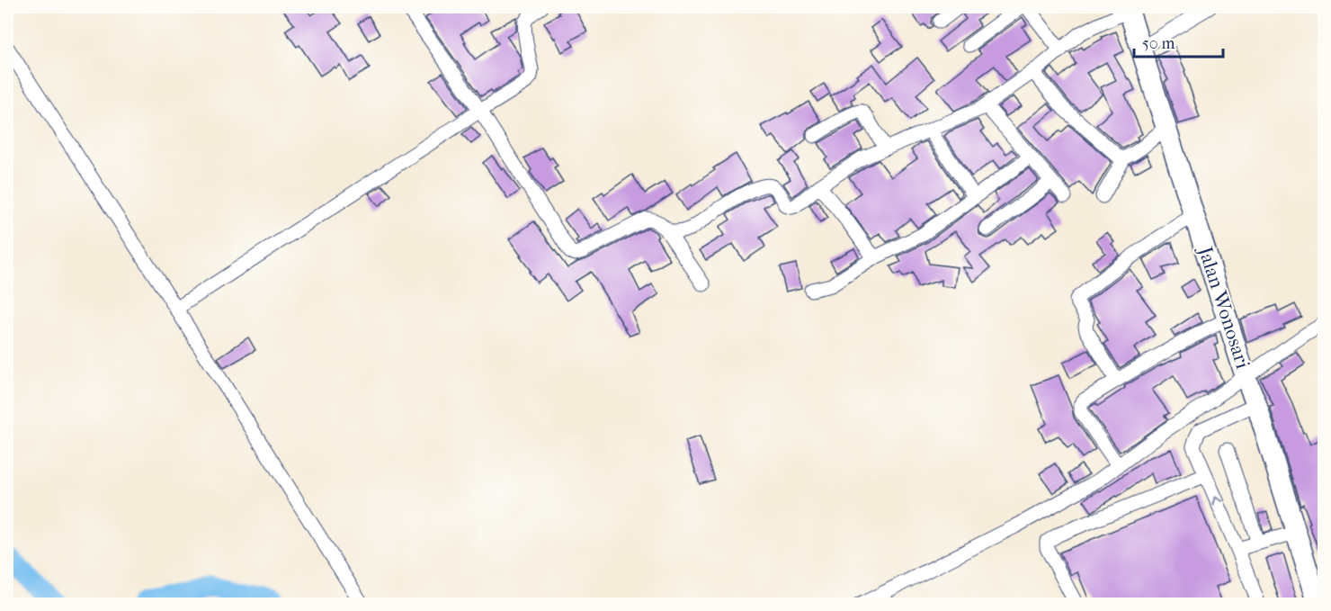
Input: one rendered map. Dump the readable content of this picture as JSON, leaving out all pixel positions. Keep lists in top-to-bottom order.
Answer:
{
  "streets": {
    "highway": ["Jalan Wonosari"]
  },
  "scale_bar": "50 m"
}
